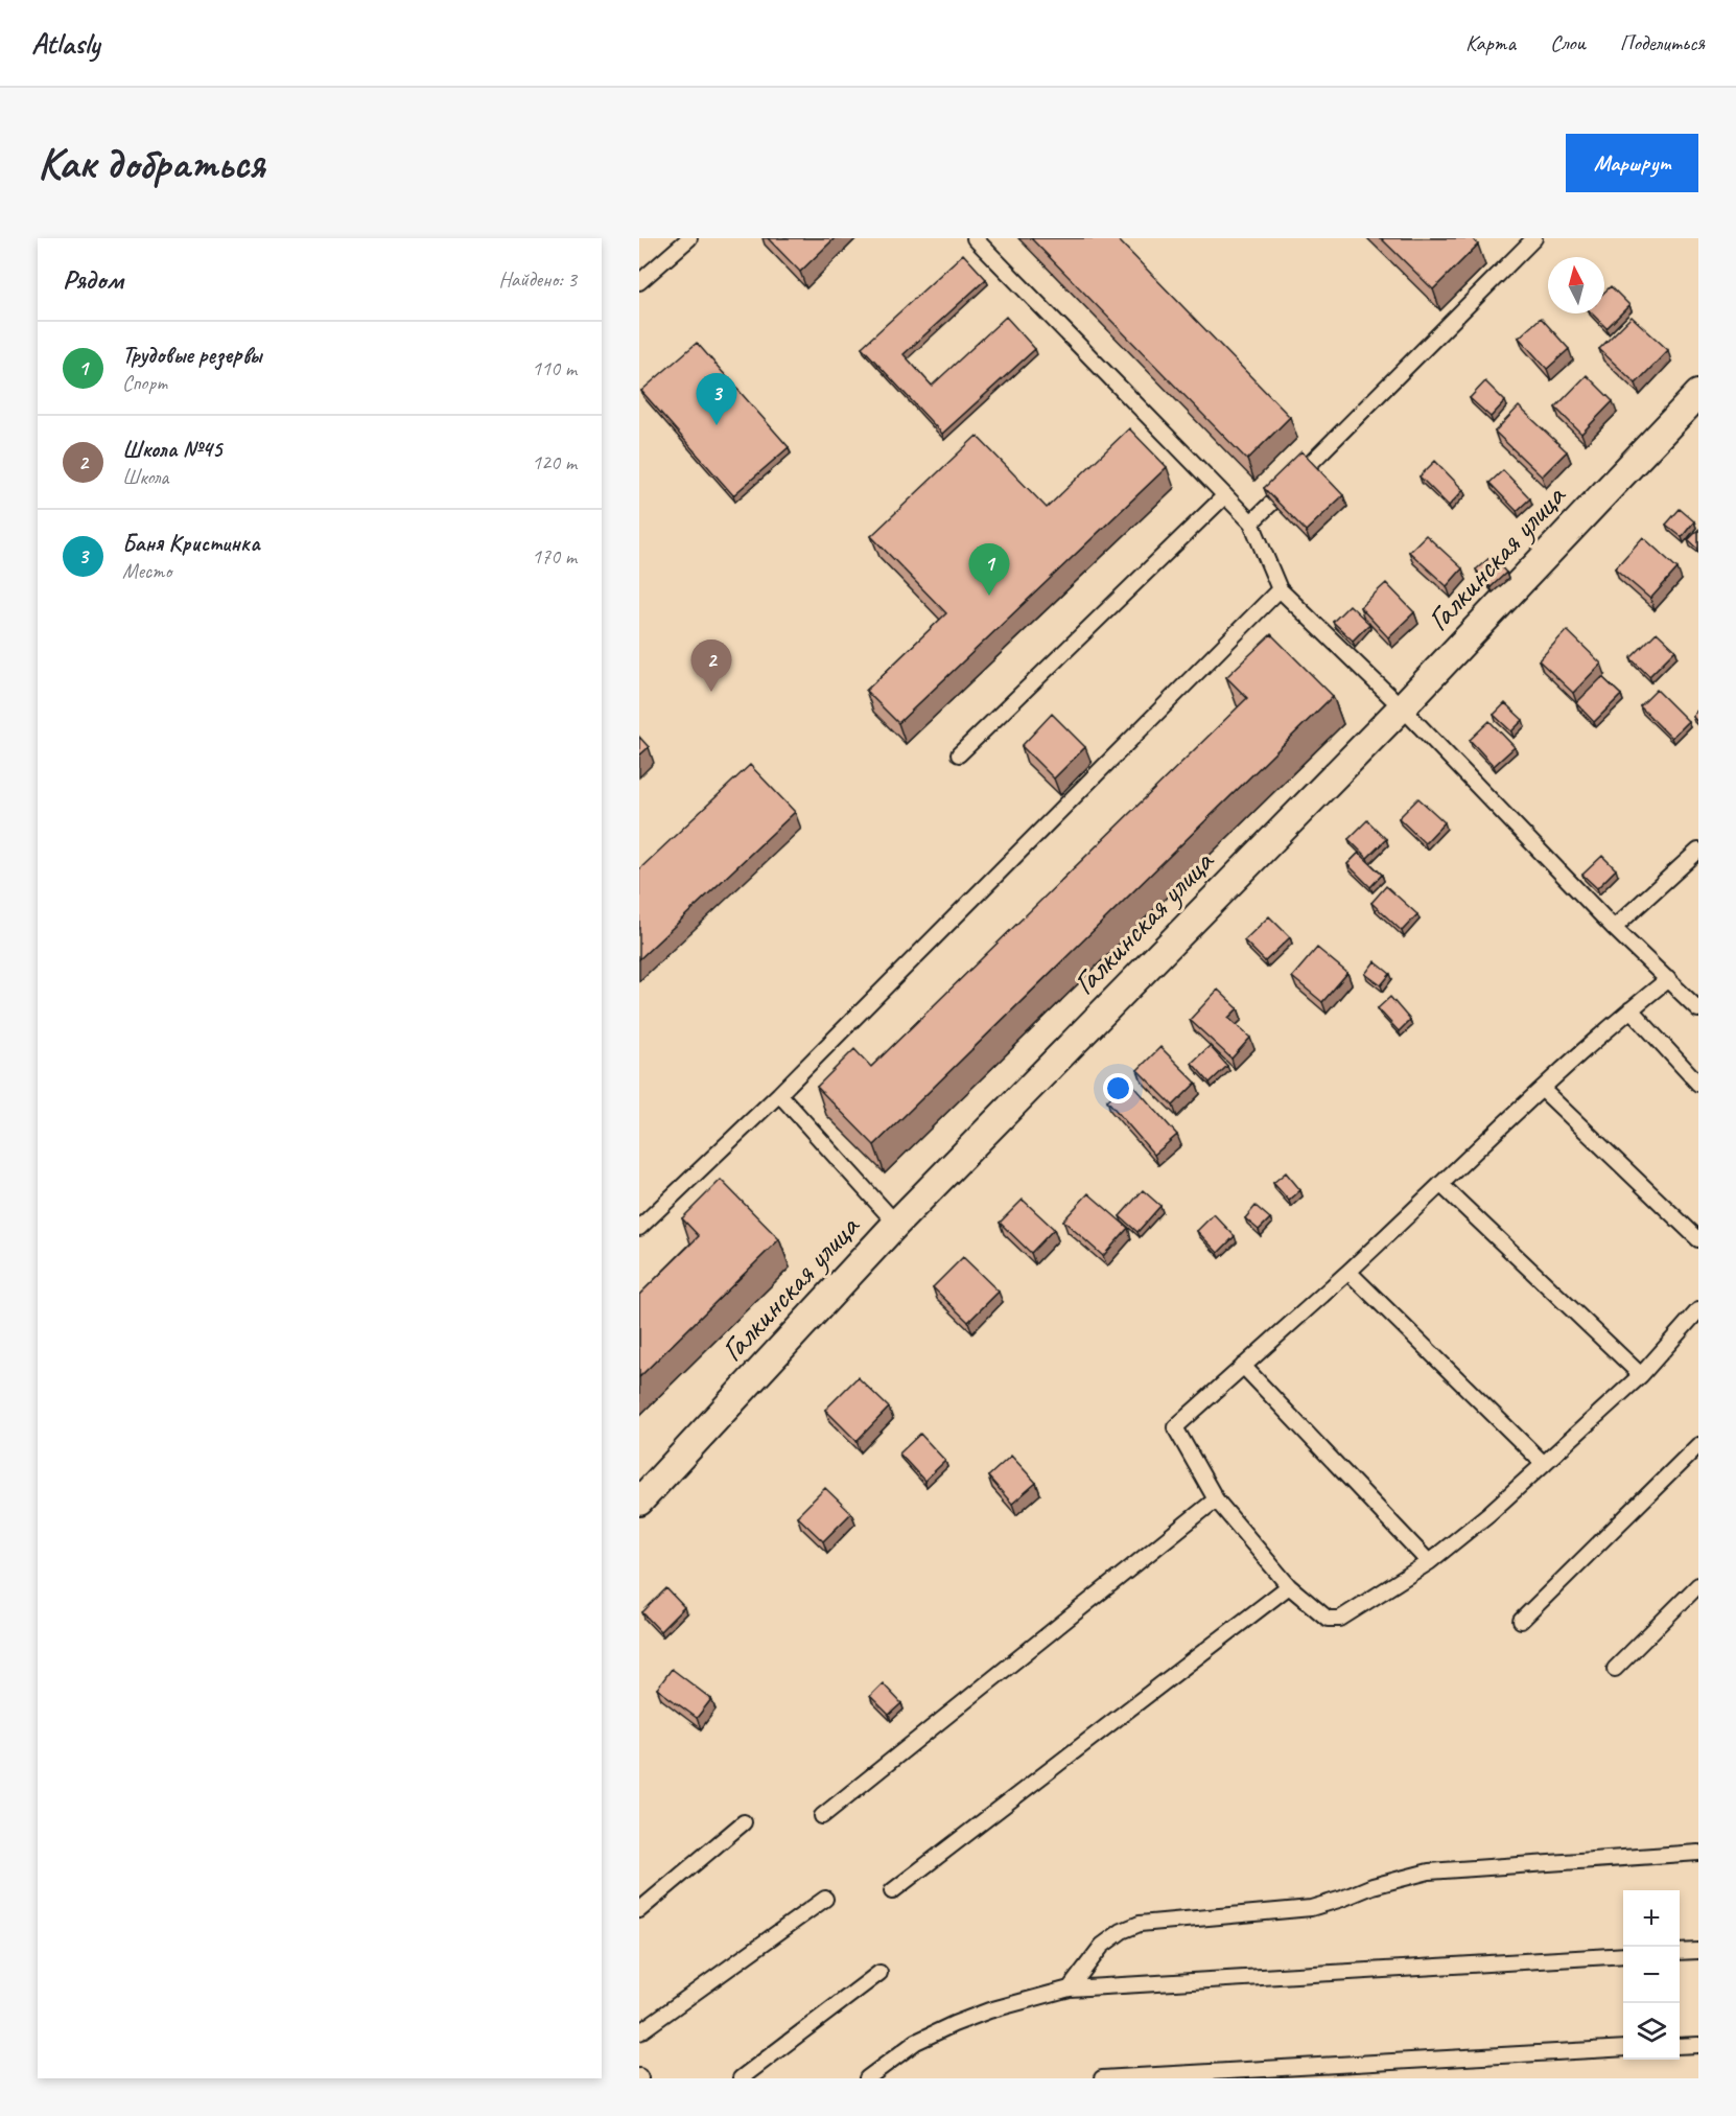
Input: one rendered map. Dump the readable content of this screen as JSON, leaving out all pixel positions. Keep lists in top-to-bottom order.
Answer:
{
  "streets": {
    "street": ["Галкинская улица"]
  },
  "north": "top",
  "page": {
    "header": "Atlasly",
    "nav": ["Карта", "Слои", "Поделиться"],
    "buttons": "Маршрут",
    "title": "Как добраться",
    "heading": ["Рядом", "Найдено: 3"],
    "list": [
      {
        "mark": "1",
        "name": "Трудовые резервы",
        "note": "Спорт",
        "value": "110 m"
      },
      {
        "mark": "2",
        "name": "Школа №45",
        "note": "Школа",
        "value": "120 m"
      },
      {
        "mark": "3",
        "name": "Баня Кристинка",
        "note": "Место",
        "value": "170 m"
      }
    ],
    "pins": ["3", "1", "2"],
    "map_buttons": ["+", "−"]
  }
}
